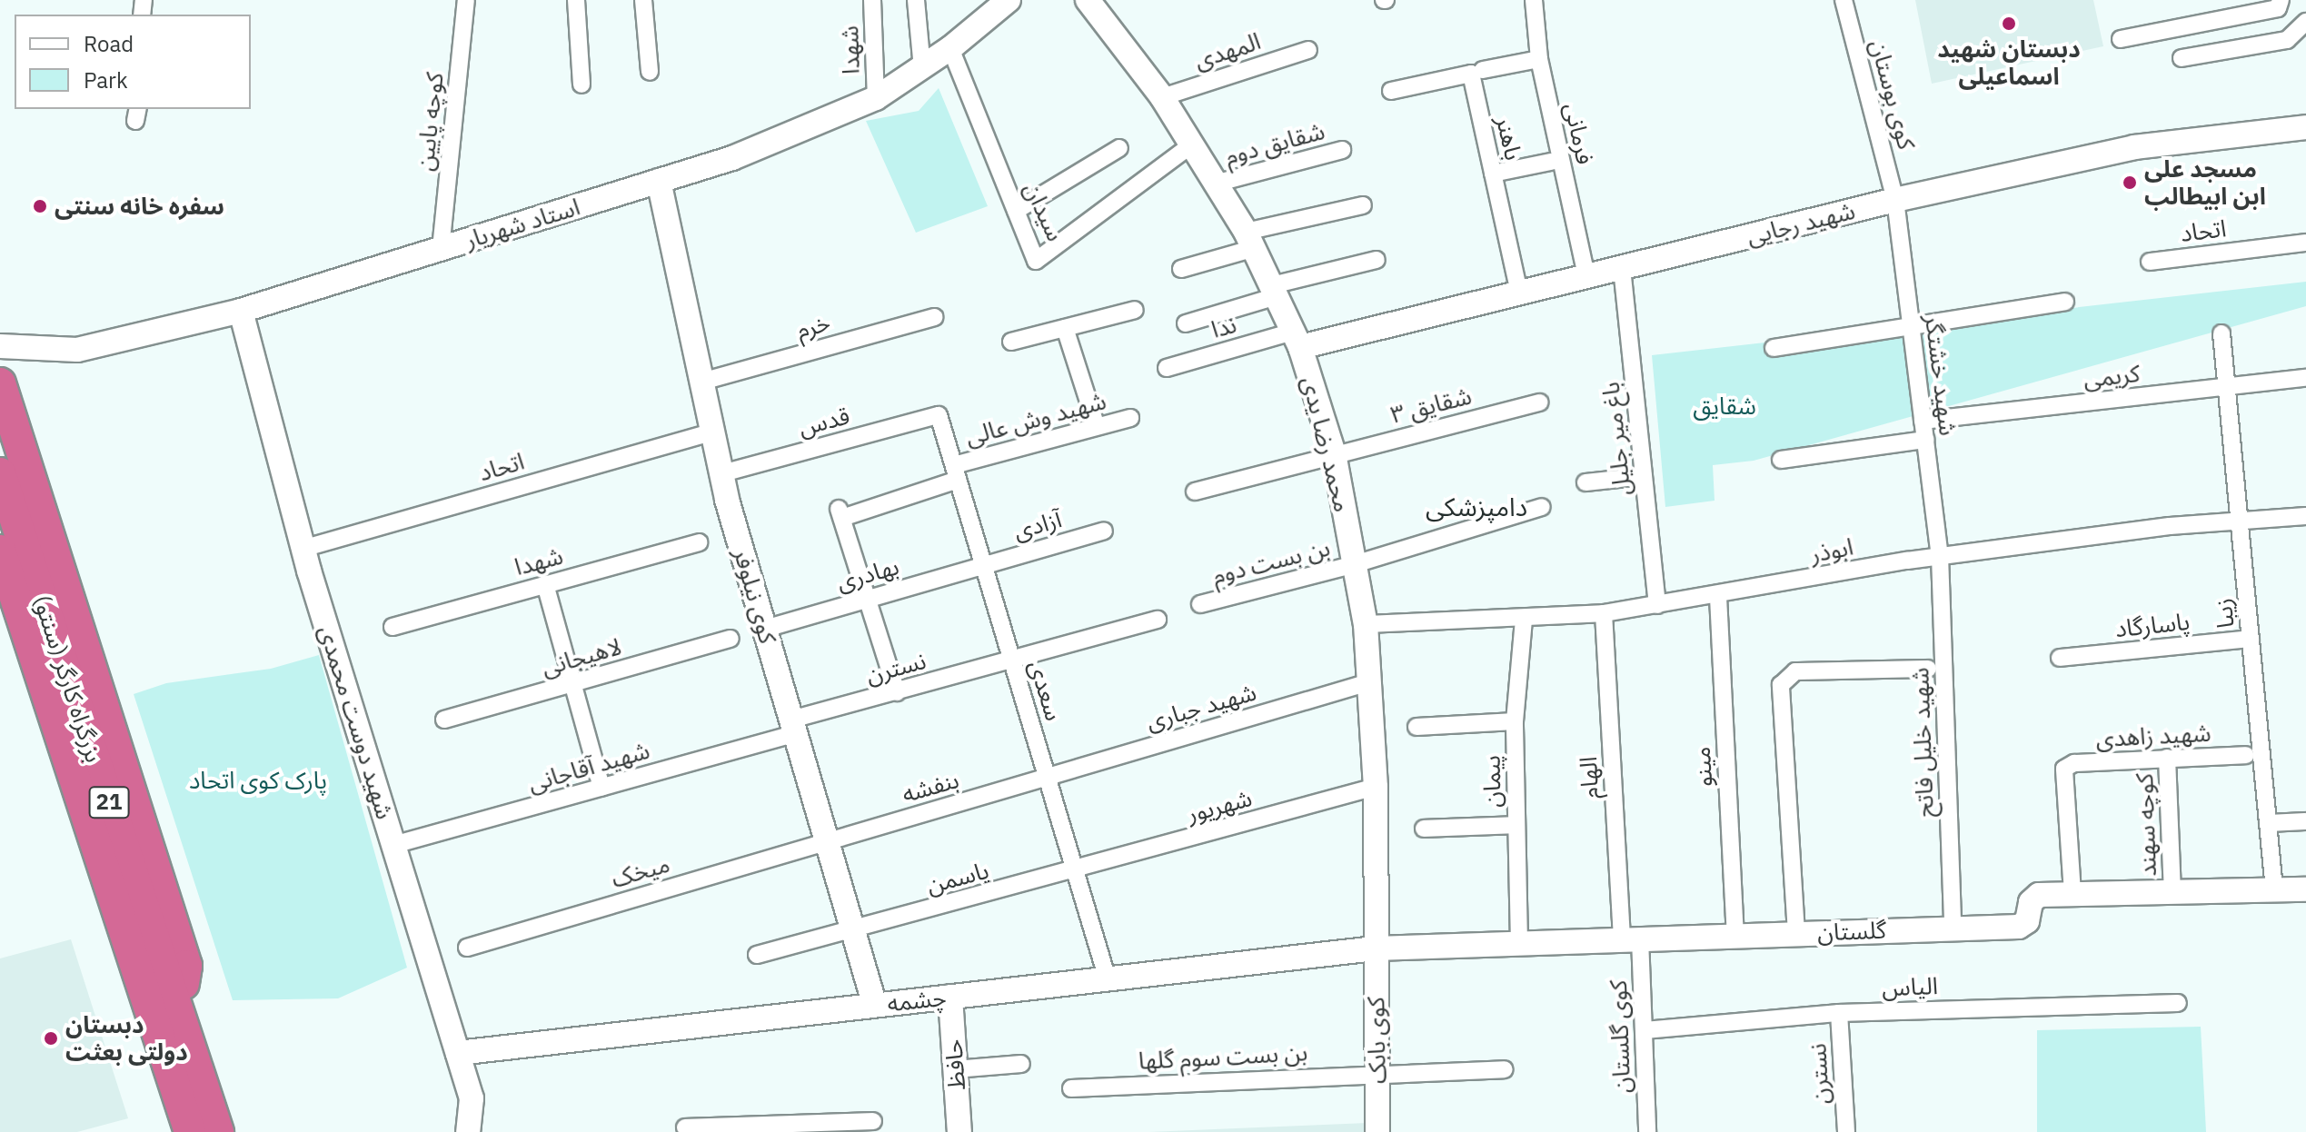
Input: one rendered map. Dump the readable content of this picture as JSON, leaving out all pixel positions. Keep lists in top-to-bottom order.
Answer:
{
  "streets": {
    "highway": ["بزرگراه کارگر (سنتو)", "21"],
    "main road": [
      "استاد شهریار",
      "شهید رجایی",
      "محمد رضا یدی",
      "کوی نیلوفر",
      "شهید دوست محمدی",
      "گلستان",
      "چشمه",
      "کوی بابک",
      "حافظ"
    ],
    "street": [
      "شهدا",
      "المهدی",
      "کوی بوستان",
      "کوچه پایین",
      "فرمانی",
      "باهنر",
      "شقایق دوم",
      "سیدان",
      "اتحاد",
      "خرم",
      "ندا",
      "شهید خشتگر",
      "کریمی",
      "شقایق ۳",
      "شهید وش عالی",
      "قدس",
      "باغ میر جلیل",
      "آزادی",
      "ابوذر",
      "بن بست دوم",
      "بهادری",
      "زیبا",
      "پاسارگاد",
      "لاهیجانی",
      "نسترن",
      "سعدی",
      "شهید جباری",
      "شهید زاهدی",
      "شهید خلیل فاتح",
      "شهید آقاجانی",
      "مینو",
      "الهام",
      "پیمان",
      "بنفشه",
      "شهریور",
      "کوچه سهند",
      "میخک",
      "یاسمن",
      "الیاس",
      "کوی گلستان",
      "بن بست سوم گلها"
    ]
  },
  "crossings": [
    ["شهدا", "استاد شهریار"],
    ["المهدی", "محمد رضا یدی"],
    ["کوی بوستان", "شهید رجایی"],
    ["کوی بوستان", "شهید خشتگر"],
    ["کوچه پایین", "استاد شهریار"],
    ["فرمانی", "شهید رجایی"],
    ["باهنر", "شهید رجایی"],
    ["شقایق دوم", "محمد رضا یدی"],
    ["سیدان", "استاد شهریار"],
    ["سیدان", "محمد رضا یدی"],
    ["استاد شهریار", "کوی نیلوفر"],
    ["استاد شهریار", "شهید دوست محمدی"],
    ["شهید رجایی", "ندا"],
    ["شهید رجایی", "شهید خشتگر"],
    ["شهید رجایی", "باغ میر جلیل"],
    ["شهید رجایی", "محمد رضا یدی"],
    ["اتحاد", "کوی نیلوفر"],
    ["اتحاد", "شهید دوست محمدی"],
    ["خرم", "کوی نیلوفر"],
    ["ندا", "محمد رضا یدی"],
    ["شهید خشتگر", "کریمی"],
    ["شهید خشتگر", "ابوذر"],
    ["شهید خشتگر", "شهید خلیل فاتح"],
    ["کریمی", "زیبا"],
    ["شقایق ۳", "محمد رضا یدی"],
    ["شهید وش عالی", "بهادری"],
    ["شهید وش عالی", "سعدی"],
    ["قدس", "کوی نیلوفر"],
    ["قدس", "سعدی"],
    ["باغ میر جلیل", "ابوذر"],
    ["محمد رضا یدی", "ابوذر"],
    ["محمد رضا یدی", "بن بست دوم"],
    ["محمد رضا یدی", "شهید جباری"],
    ["محمد رضا یدی", "شهریور"],
    ["محمد رضا یدی", "گلستان"],
    ["محمد رضا یدی", "چشمه"],
    ["محمد رضا یدی", "کوی بابک"],
    ["آزادی", "بهادری"],
    ["آزادی", "سعدی"],
    ["ابوذر", "زیبا"],
    ["ابوذر", "شهید خلیل فاتح"],
    ["ابوذر", "مینو"],
    ["ابوذر", "الهام"],
    ["ابوذر", "پیمان"],
    ["بهادری", "کوی نیلوفر"],
    ["بهادری", "سعدی"],
    ["کوی نیلوفر", "نسترن"],
    ["کوی نیلوفر", "شهید آقاجانی"],
    ["کوی نیلوفر", "بنفشه"],
    ["کوی نیلوفر", "میخک"],
    ["کوی نیلوفر", "یاسمن"],
    ["کوی نیلوفر", "چشمه"],
    ["زیبا", "پاسارگاد"],
    ["زیبا", "گلستان"],
    ["نسترن", "سعدی"],
    ["نسترن", "شهید آقاجانی"],
    ["نسترن", "الیاس"],
    ["سعدی", "شهید جباری"],
    ["سعدی", "بنفشه"],
    ["سعدی", "شهریور"],
    ["سعدی", "یاسمن"],
    ["سعدی", "چشمه"],
    ["شهید جباری", "بنفشه"],
    ["شهید دوست محمدی", "شهید آقاجانی"],
    ["شهید دوست محمدی", "چشمه"],
    ["شهید زاهدی", "کوچه سهند"],
    ["شهید زاهدی", "گلستان"],
    ["شهید خلیل فاتح", "گلستان"],
    ["مینو", "گلستان"],
    ["الهام", "گلستان"],
    ["الهام", "کوی گلستان"],
    ["پیمان", "گلستان"],
    ["بنفشه", "میخک"],
    ["شهریور", "یاسمن"],
    ["کوچه سهند", "گلستان"],
    ["گلستان", "چشمه"],
    ["گلستان", "کوی گلستان"],
    ["گلستان", "کوی بابک"],
    ["الیاس", "کوی گلستان"],
    ["چشمه", "کوی بابک"],
    ["چشمه", "حافظ"],
    ["کوی بابک", "بن بست سوم گلها"]
  ],
  "districts": ["دامپزشکی"],
  "parks": ["شقایق", "پارک کوی اتحاد"],
  "places": [
    "دبستان شهید اسماعیلی",
    "مسجد علی ابن ابیطالب",
    "سفره خانه سنتی",
    "دبستان دولتی بعثت"
  ],
  "legend": ["Road", "Park"]
}
